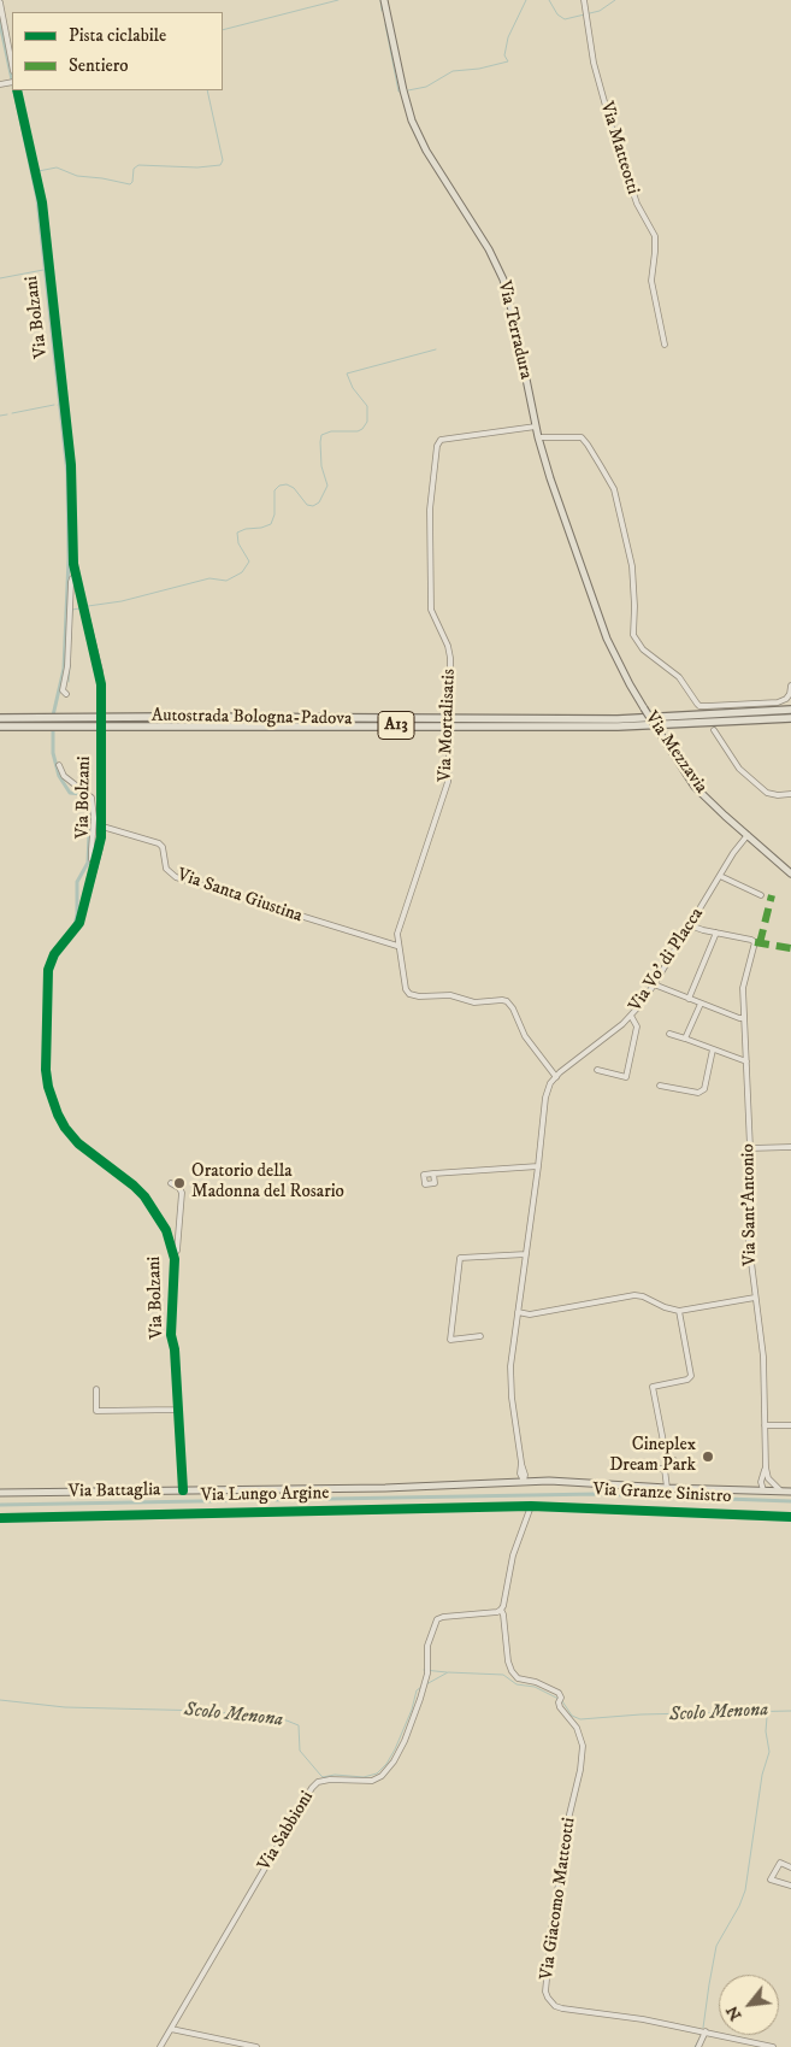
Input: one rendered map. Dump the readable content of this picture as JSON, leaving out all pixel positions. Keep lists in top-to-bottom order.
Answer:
{
  "streets": {
    "highway": ["Autostrada Bologna-Padova", "A13"],
    "main road": ["Via Terradura", "Via Mezzavia", "Via Battaglia"],
    "street": [
      "Via Matteotti",
      "Via Bolzani",
      "Via Mortalisatis",
      "Via Santa Giustina",
      "Via Vo' di Placca",
      "Via Sant'Antonio",
      "Via Granze Sinistro",
      "Via Lungo Argine",
      "Via Sabbioni",
      "Via Giacomo Matteotti"
    ]
  },
  "crossings": [
    ["Via Bolzani", "Via Santa Giustina"],
    ["Via Bolzani", "Via Battaglia"],
    ["Via Terradura", "Via Mortalisatis"],
    ["Via Terradura", "Via Mezzavia"],
    ["Via Mortalisatis", "Via Santa Giustina"],
    ["Via Mortalisatis", "Via Vo' di Placca"],
    ["Via Mezzavia", "Via Vo' di Placca"],
    ["Via Vo' di Placca", "Via Battaglia"],
    ["Via Granze Sinistro", "Via Lungo Argine"],
    ["Via Sabbioni", "Via Giacomo Matteotti"]
  ],
  "water": ["Scolo Menona"],
  "places": ["Oratorio della Madonna del Rosario", "Cineplex Dream Park"],
  "legend": ["Pista ciclabile", "Sentiero"],
  "north": "bottom left"
}
